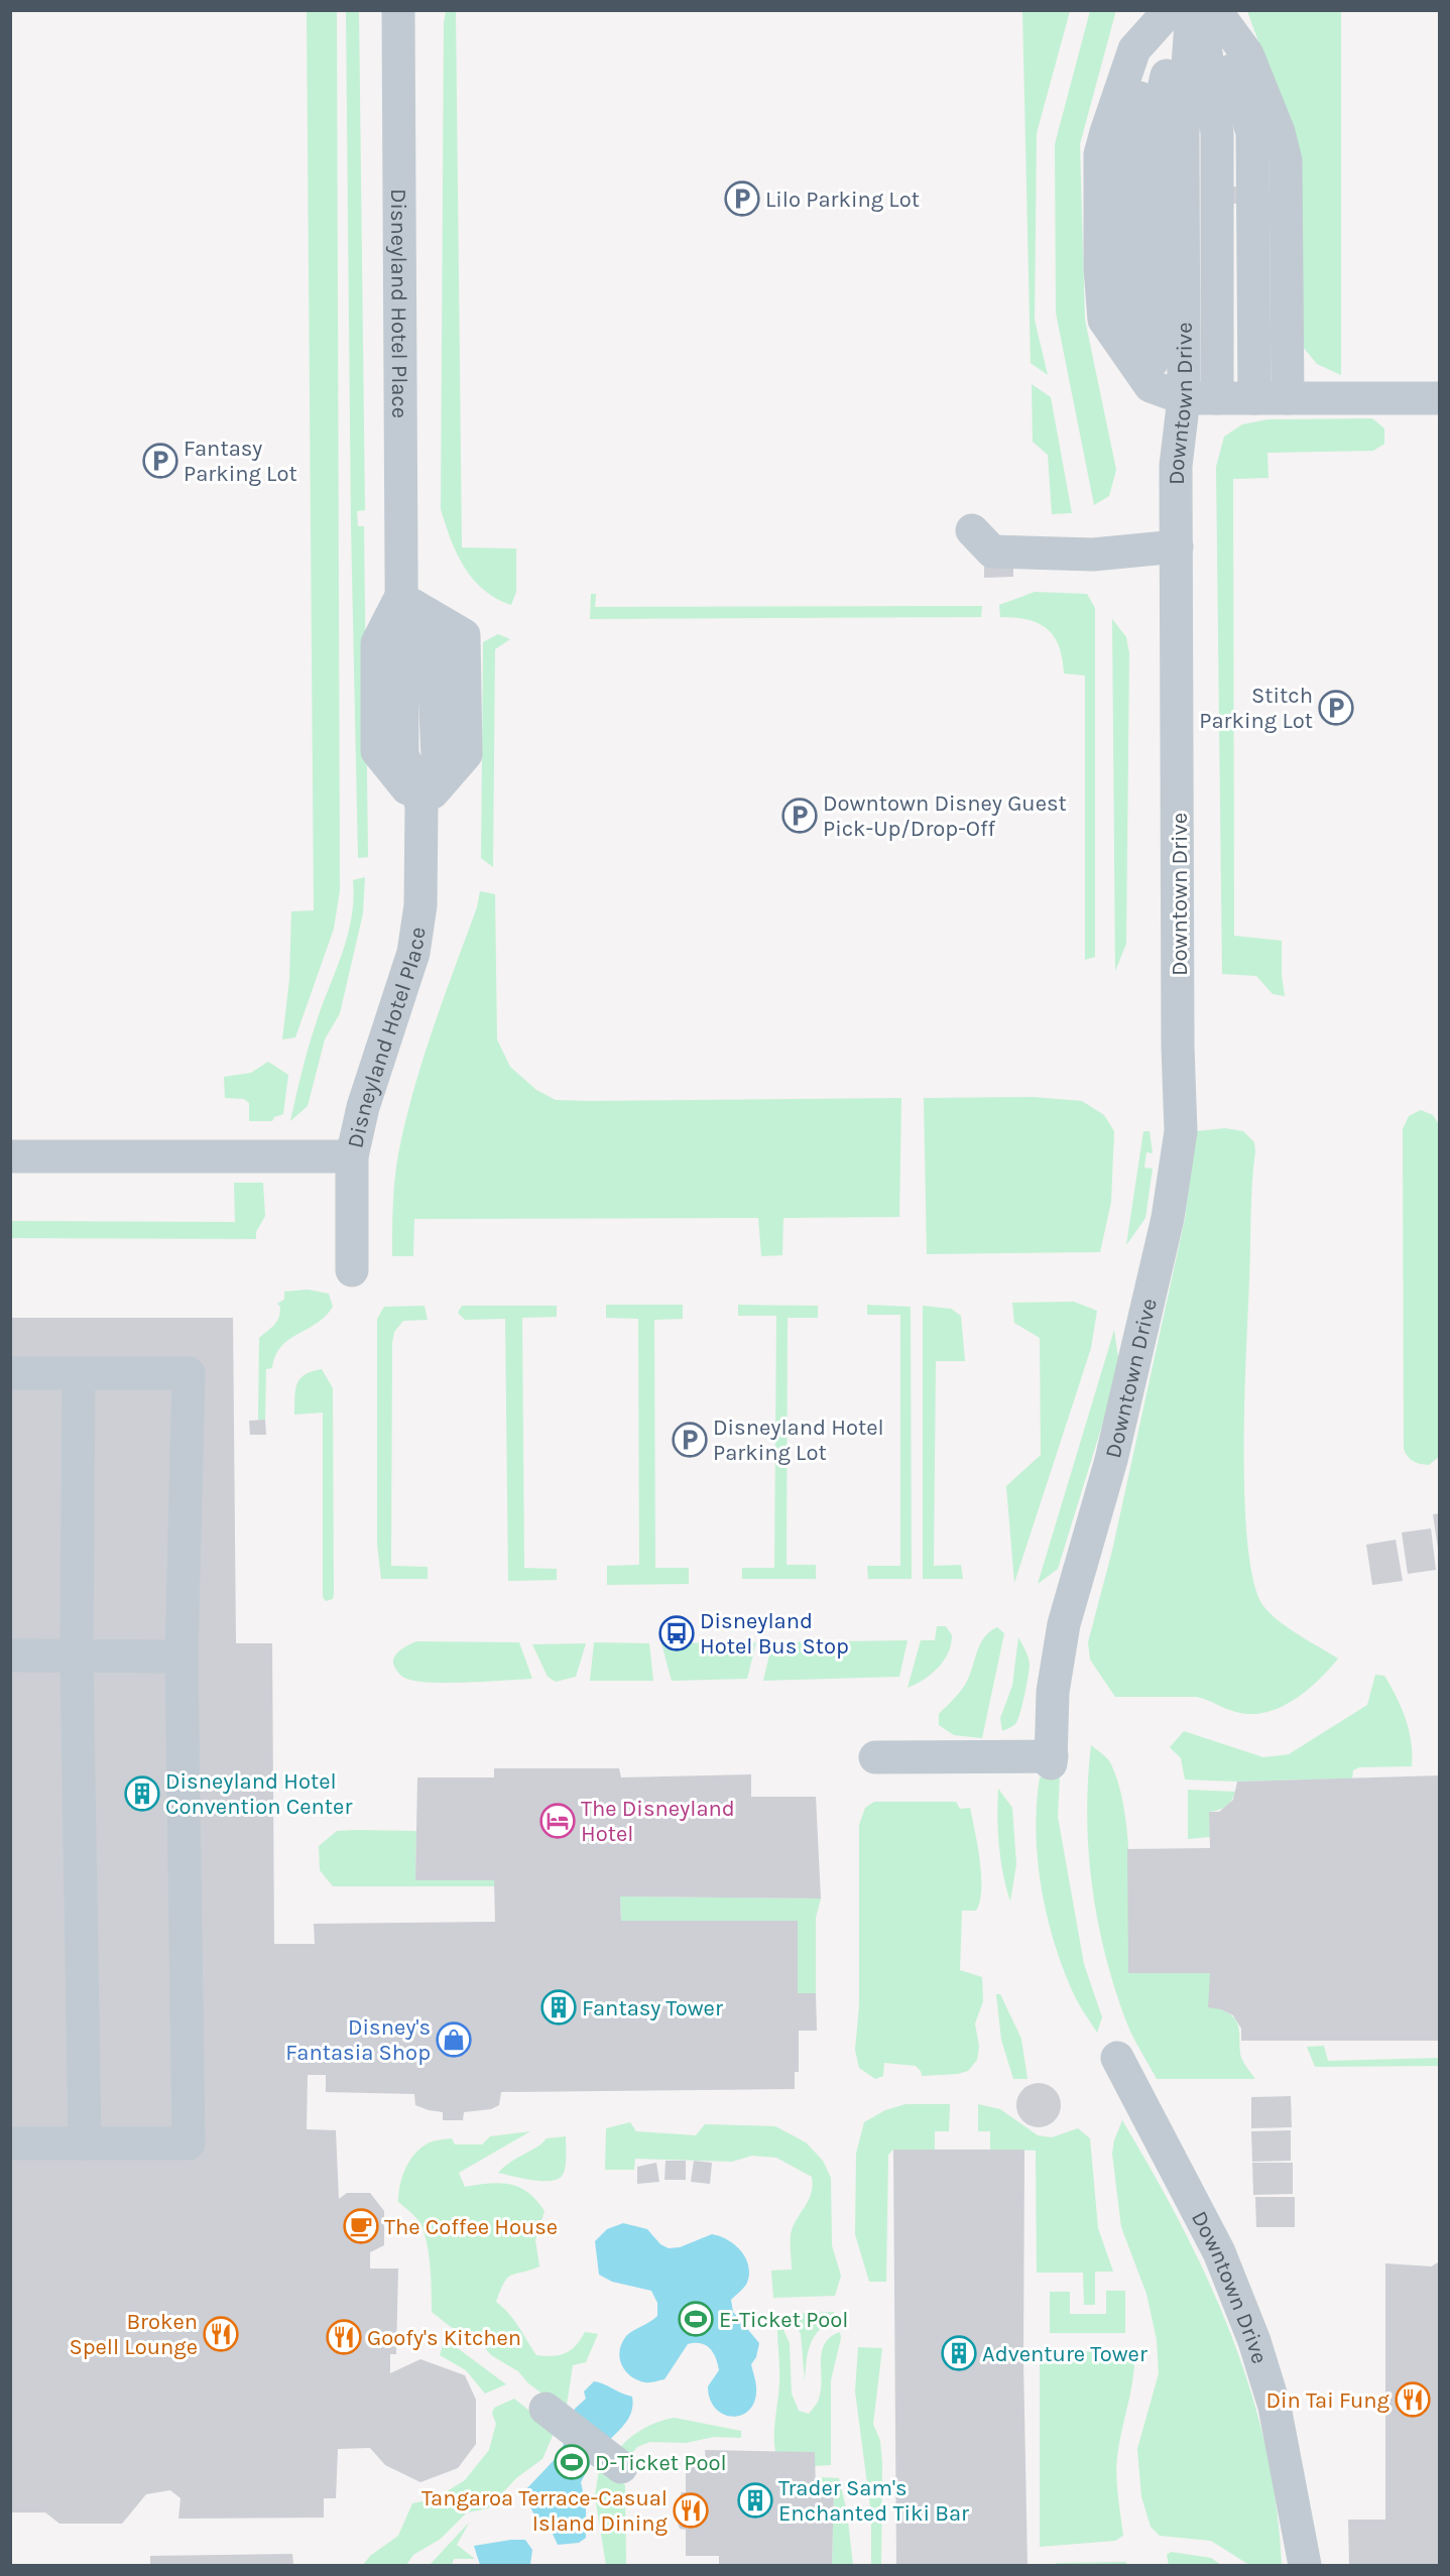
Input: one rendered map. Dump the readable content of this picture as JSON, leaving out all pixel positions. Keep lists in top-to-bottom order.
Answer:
{
  "streets": {
    "street": ["Disneyland Hotel Place", "Downtown Drive"]
  },
  "places": {
    "parking": [
      "Lilo Parking Lot",
      "Fantasy Parking Lot",
      "Stitch Parking Lot",
      "Downtown Disney Guest Pick-Up/Drop-Off",
      "Disneyland Hotel Parking Lot"
    ],
    "bus stop": ["Disneyland Hotel Bus Stop"],
    "building": [
      "Disneyland Hotel Convention Center",
      "Fantasy Tower",
      "Adventure Tower",
      "Trader Sam's Enchanted Tiki Bar"
    ],
    "hotel": ["The Disneyland Hotel"],
    "shop": ["Disney's Fantasia Shop"],
    "cafe": ["The Coffee House"],
    "sports": ["E-Ticket Pool", "D-Ticket Pool"],
    "restaurant": [
      "Broken Spell Lounge",
      "Goofy's Kitchen",
      "Din Tai Fung",
      "Tangaroa Terrace-Casual Island Dining"
    ]
  }
}
